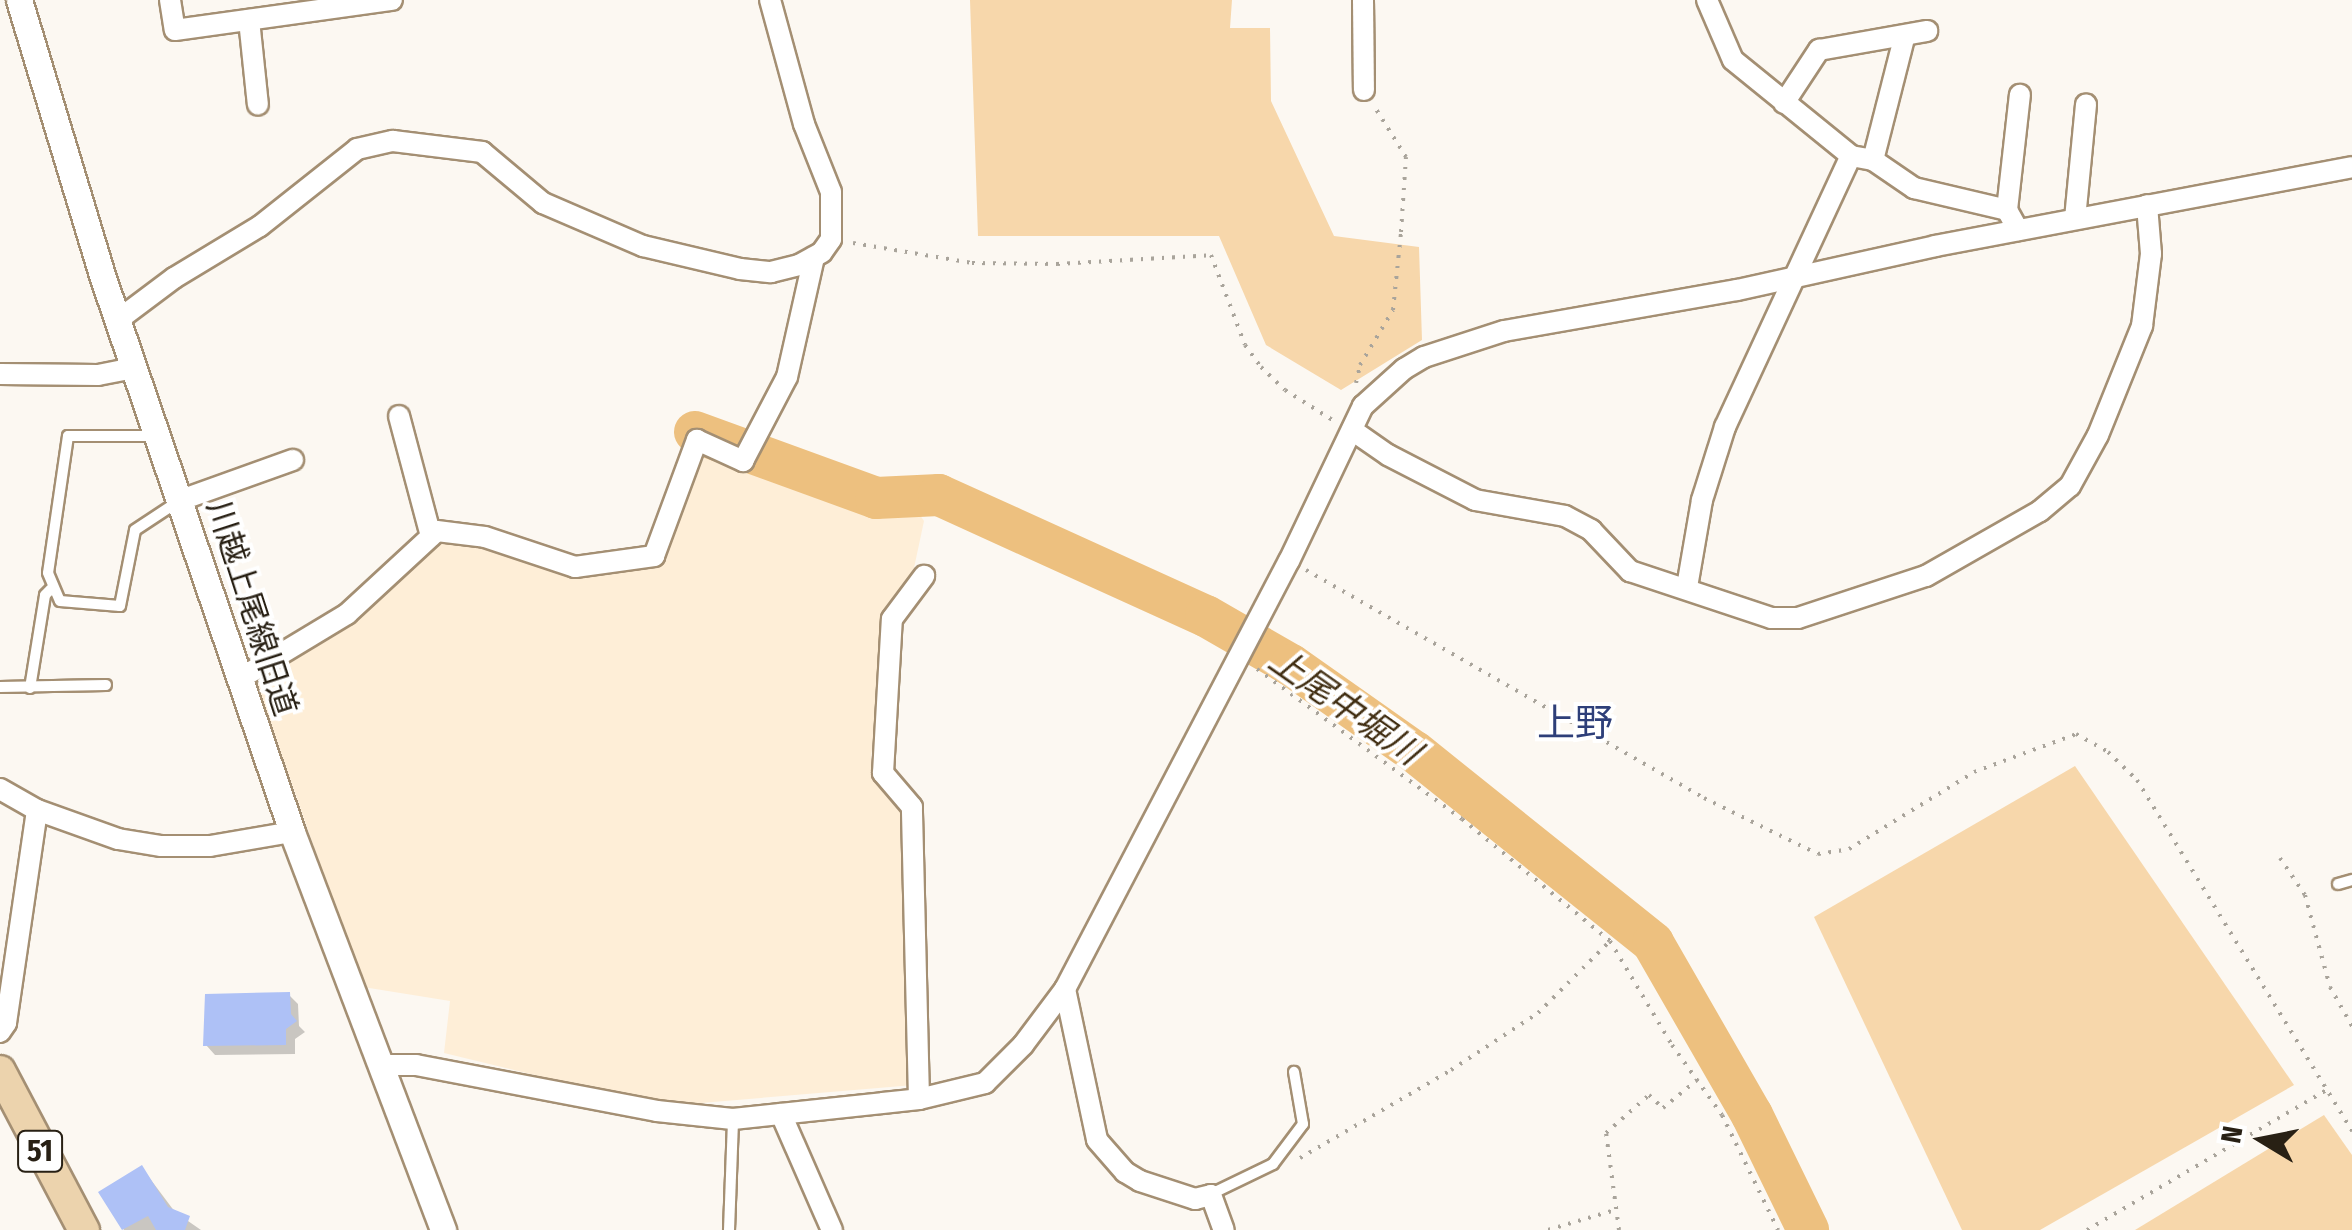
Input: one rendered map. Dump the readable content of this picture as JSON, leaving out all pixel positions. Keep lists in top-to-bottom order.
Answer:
{
  "streets": {
    "main road": ["51"],
    "street": ["川越上尾線旧道"]
  },
  "districts": ["上野"],
  "water": ["上尾中堀川"],
  "north": "left"
}
